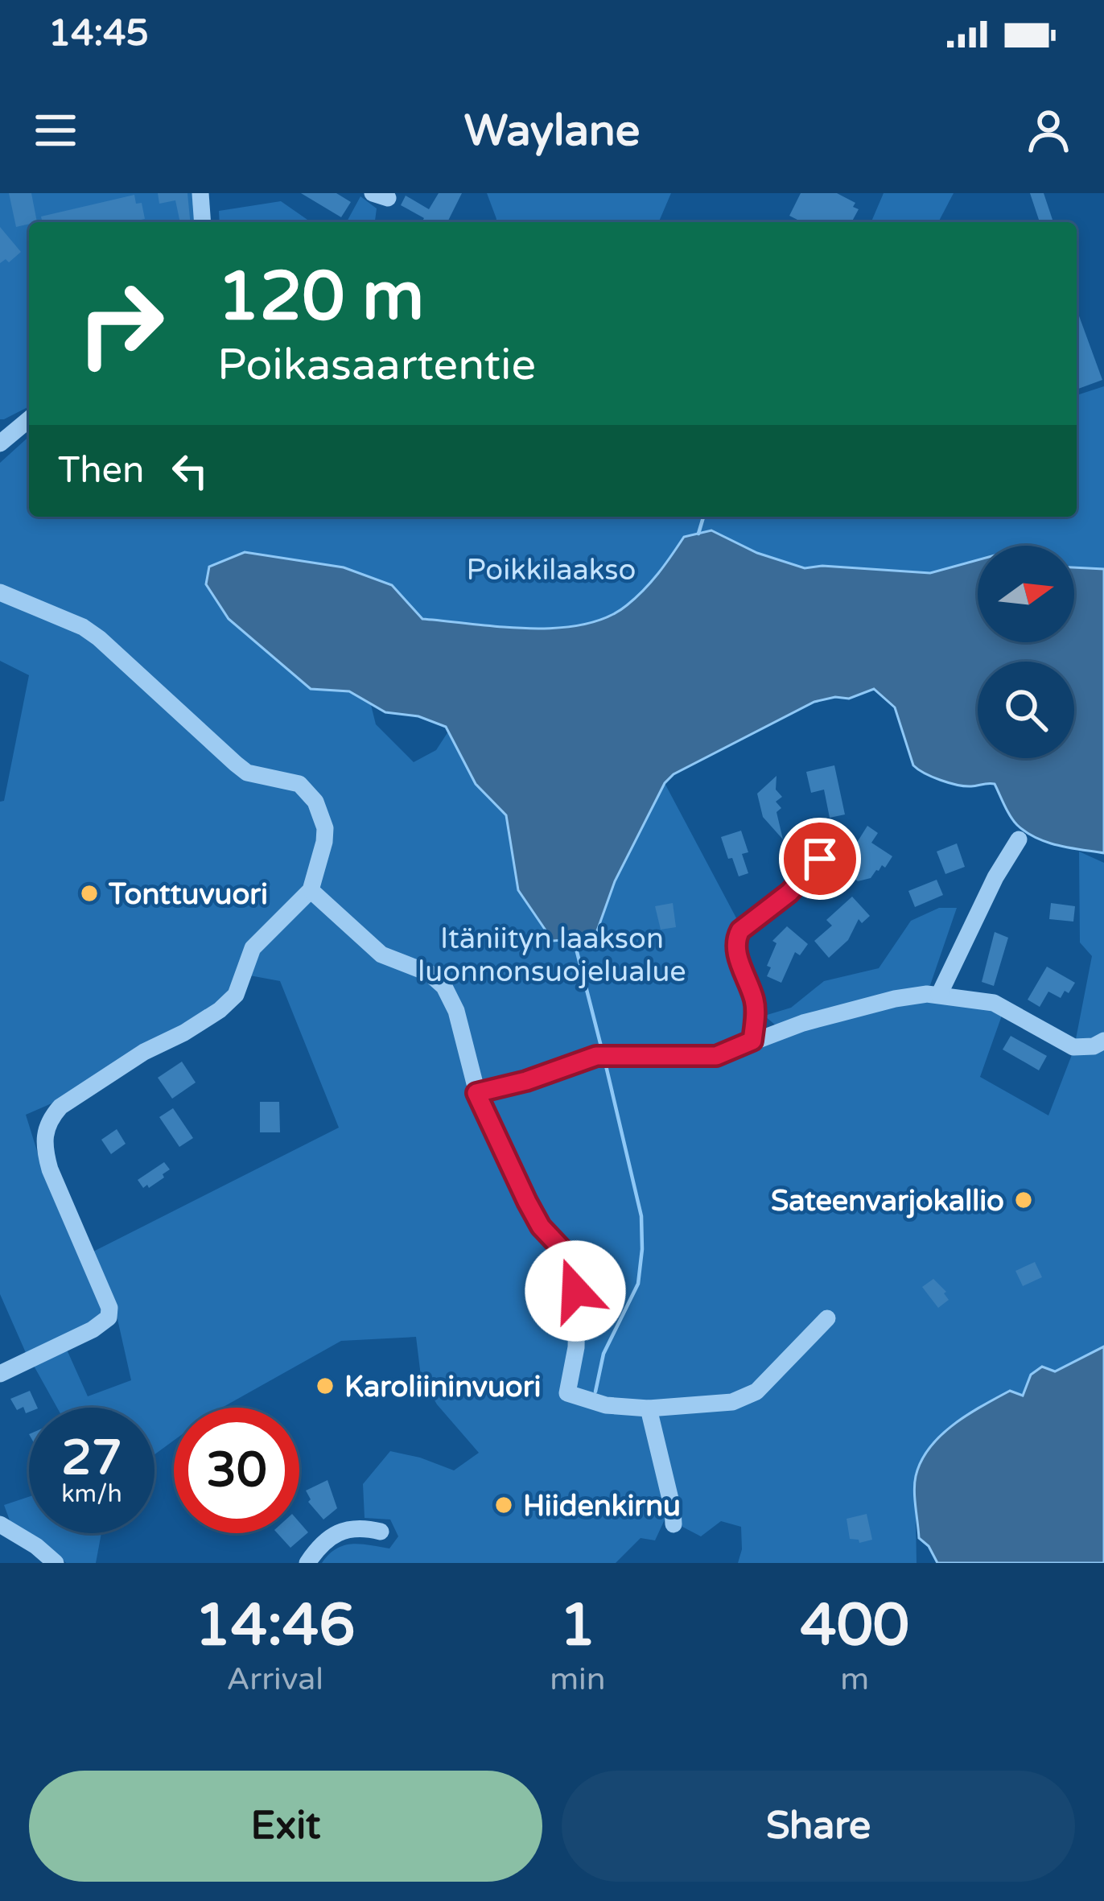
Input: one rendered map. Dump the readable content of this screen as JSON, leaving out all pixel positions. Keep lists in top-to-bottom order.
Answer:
{
  "parks": ["Poikkilaakso", "Itäniityn laakson luonnonsuojelualue"],
  "places": [
    "Tonttuvuori",
    "Sateenvarjokallio",
    "Karoliininvuori",
    "Hiidenkirnu"
  ],
  "north": "right",
  "page": {
    "status": "14:45",
    "header": "Waylane",
    "turn": ["120 m", "Poikasaartentie"],
    "then": "Then",
    "speed": "27 km/h",
    "limit": "30",
    "eta": [
      "14:46",
      "Arrival",
      "1",
      "min",
      "400",
      "m"
    ],
    "buttons": ["Exit", "Share"]
  }
}
